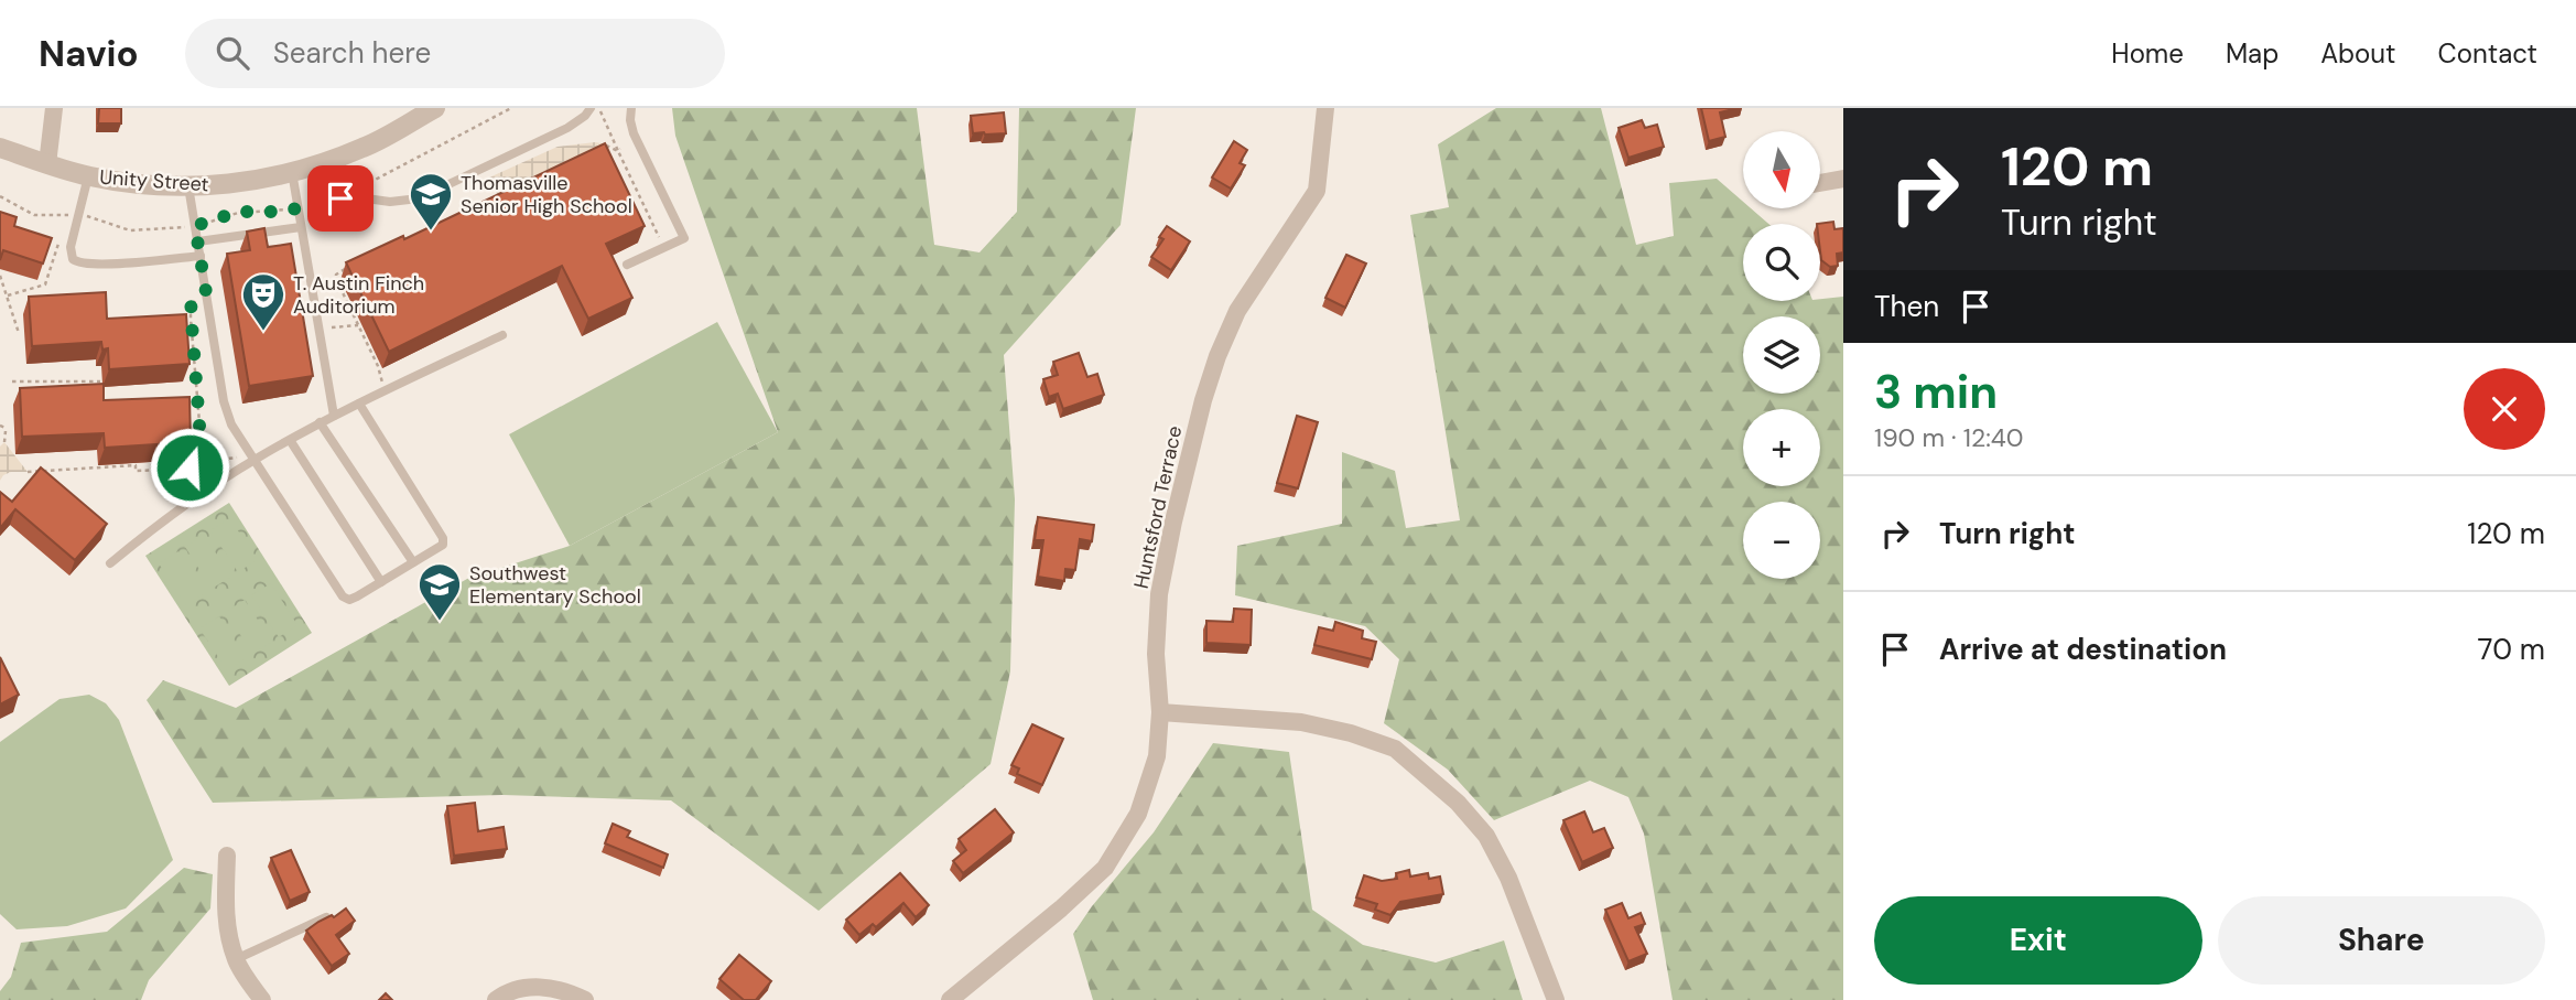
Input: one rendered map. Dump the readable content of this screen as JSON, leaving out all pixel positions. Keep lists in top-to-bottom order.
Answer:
{
  "streets": {
    "street": ["Unity Street", "Huntsford Terrace"]
  },
  "places": {
    "school or university": ["Thomasville Senior High School", "Southwest Elementary School"],
    "theatre": ["T. Austin Finch Auditorium"]
  },
  "north": "bottom",
  "page": {
    "header": "Navio",
    "search": "Search here",
    "nav": [
      "Home",
      "Map",
      "About",
      "Contact"
    ],
    "turn": ["120 m", "Turn right"],
    "map_buttons": ["+", "−"],
    "then": "Then",
    "heading": ["3 min", "190 m · 12:40"],
    "list": [
      {
        "name": "Turn right",
        "value": "120 m"
      },
      {
        "name": "Arrive at destination",
        "value": "70 m"
      }
    ],
    "buttons": ["Exit", "Share"]
  }
}
